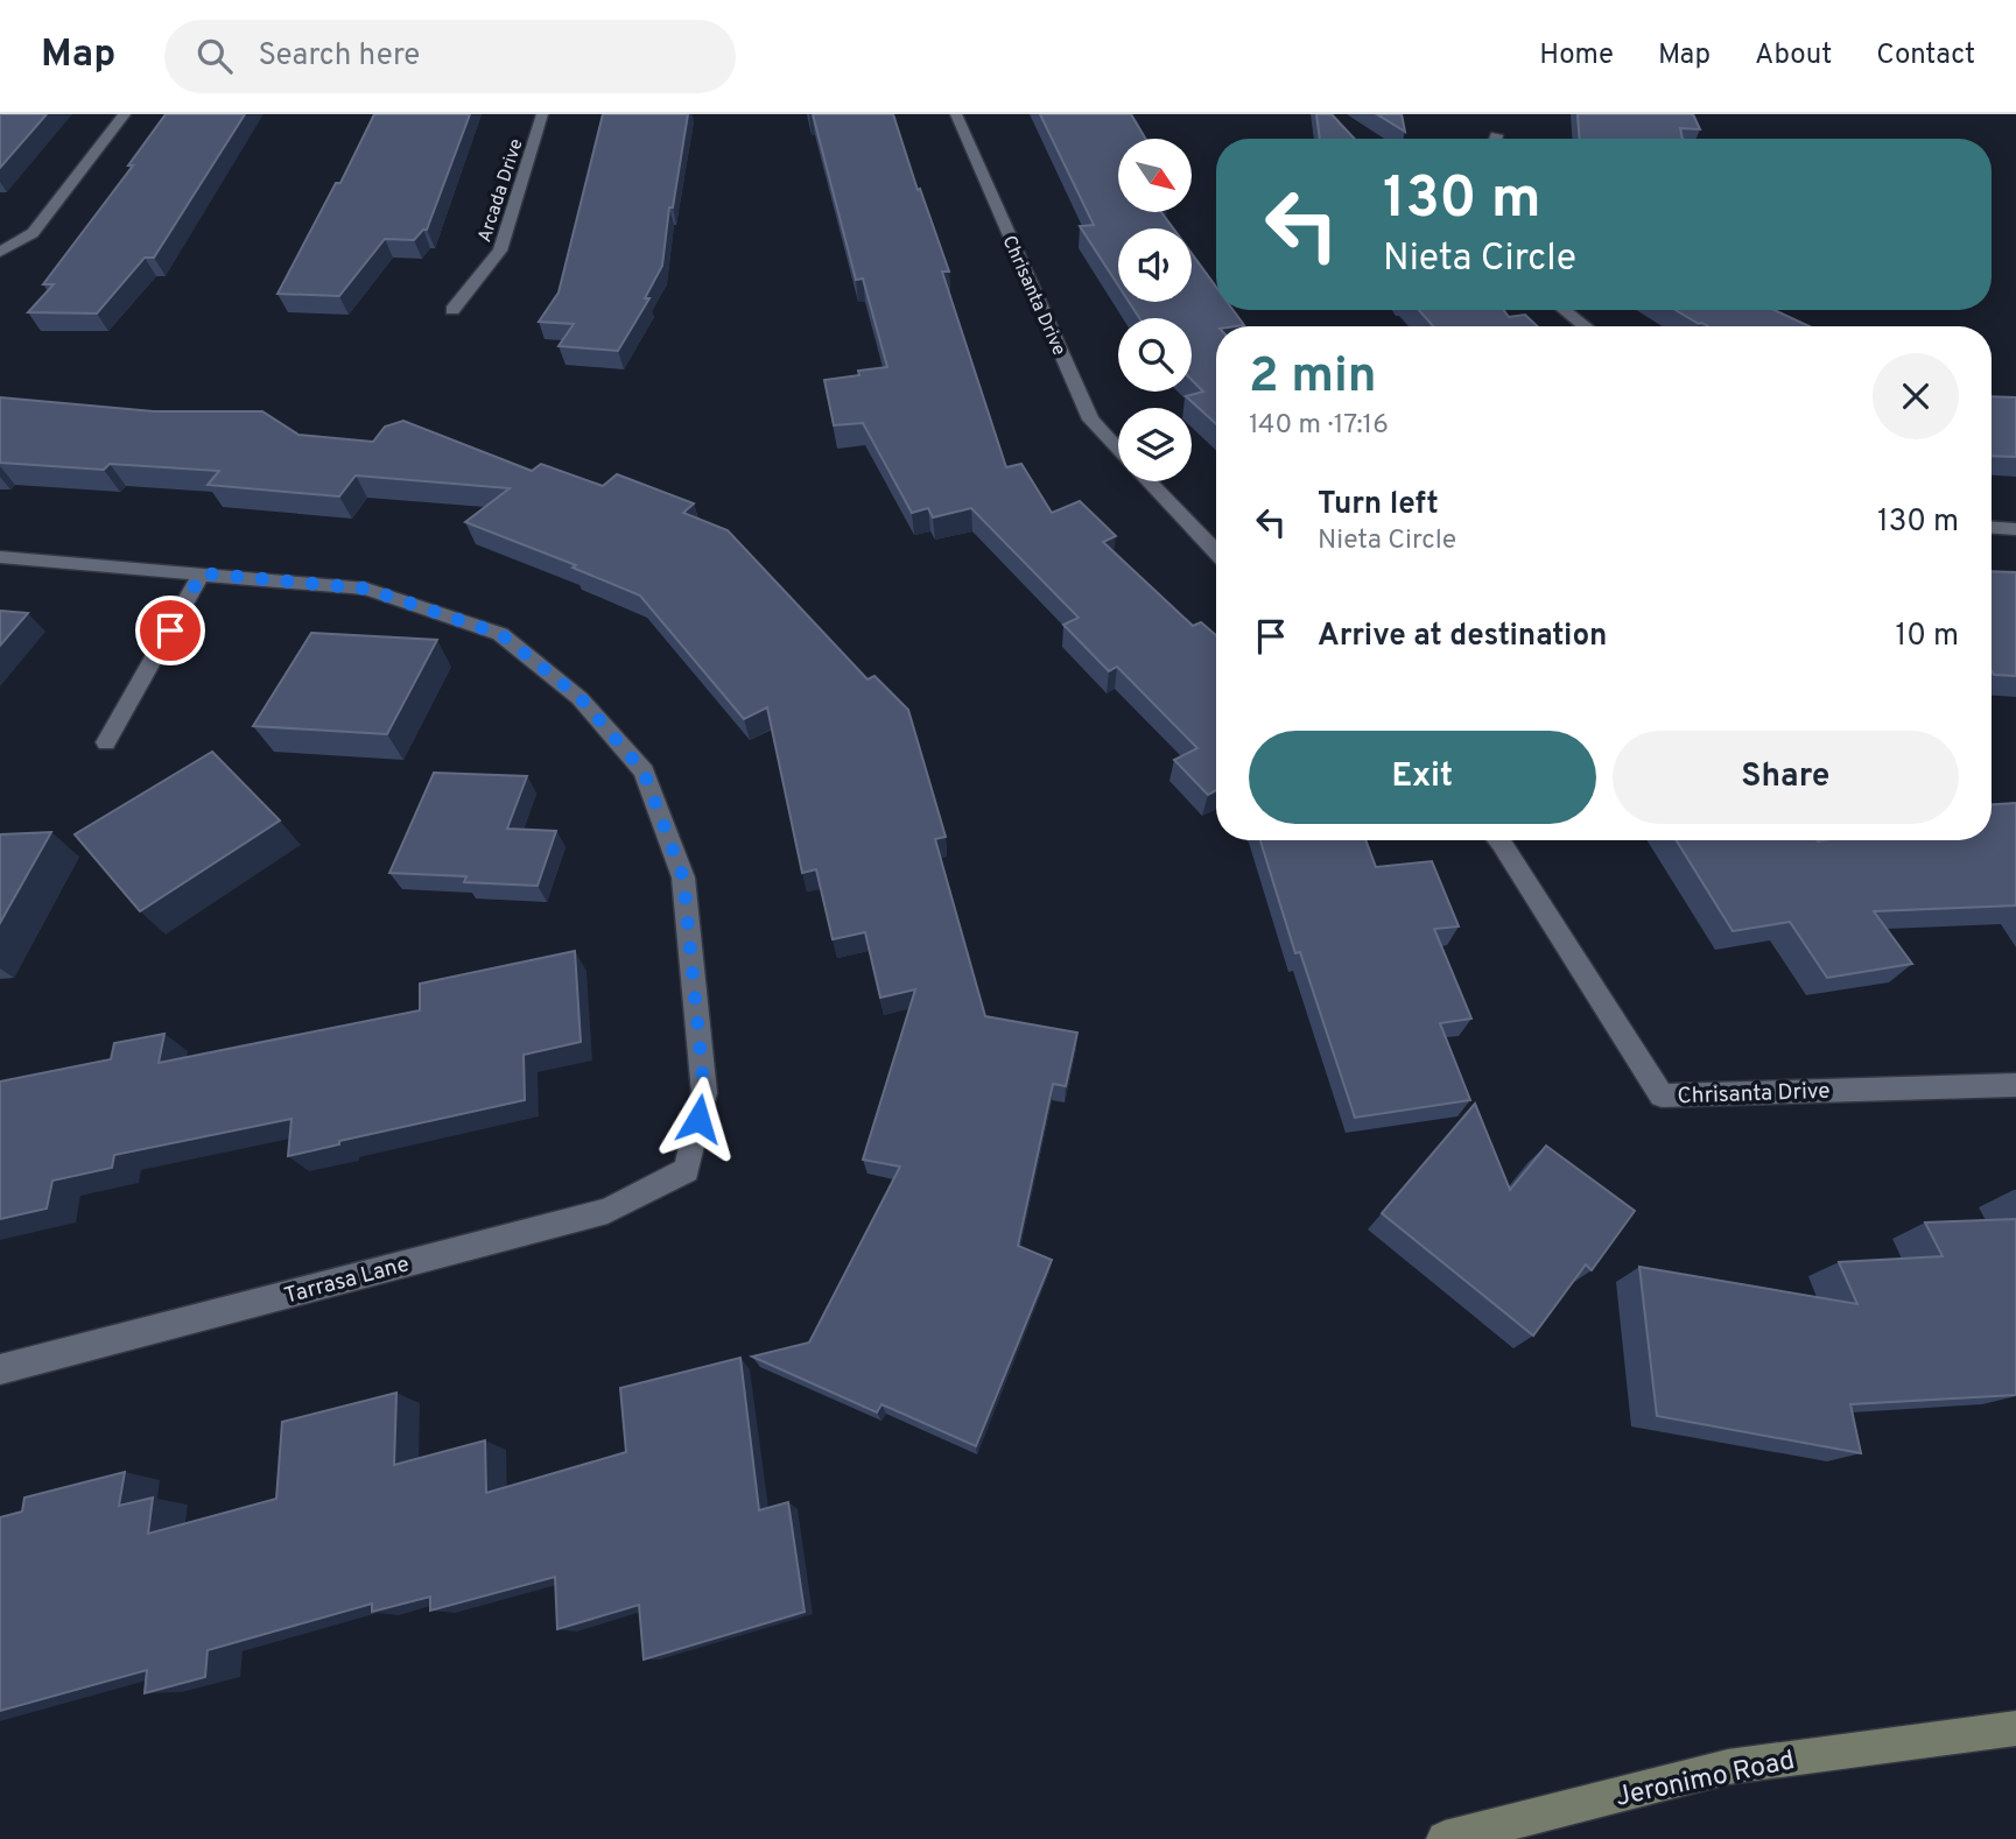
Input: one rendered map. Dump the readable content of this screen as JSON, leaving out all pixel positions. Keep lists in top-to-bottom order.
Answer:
{
  "streets": {
    "main road": ["Jeronimo Road"],
    "street": ["Arcada Drive", "Chrisanta Drive", "Tarrasa Lane"]
  },
  "north": "bottom right",
  "page": {
    "header": "Map",
    "search": "Search here",
    "nav": [
      "Home",
      "Map",
      "About",
      "Contact"
    ],
    "turn": ["130 m", "Nieta Circle"],
    "heading": ["2 min", "140 m · 17:16"],
    "list": [
      {
        "name": "Turn left",
        "note": "Nieta Circle",
        "value": "130 m"
      },
      {
        "name": "Arrive at destination",
        "value": "10 m"
      }
    ],
    "buttons": ["Exit", "Share"]
  }
}
